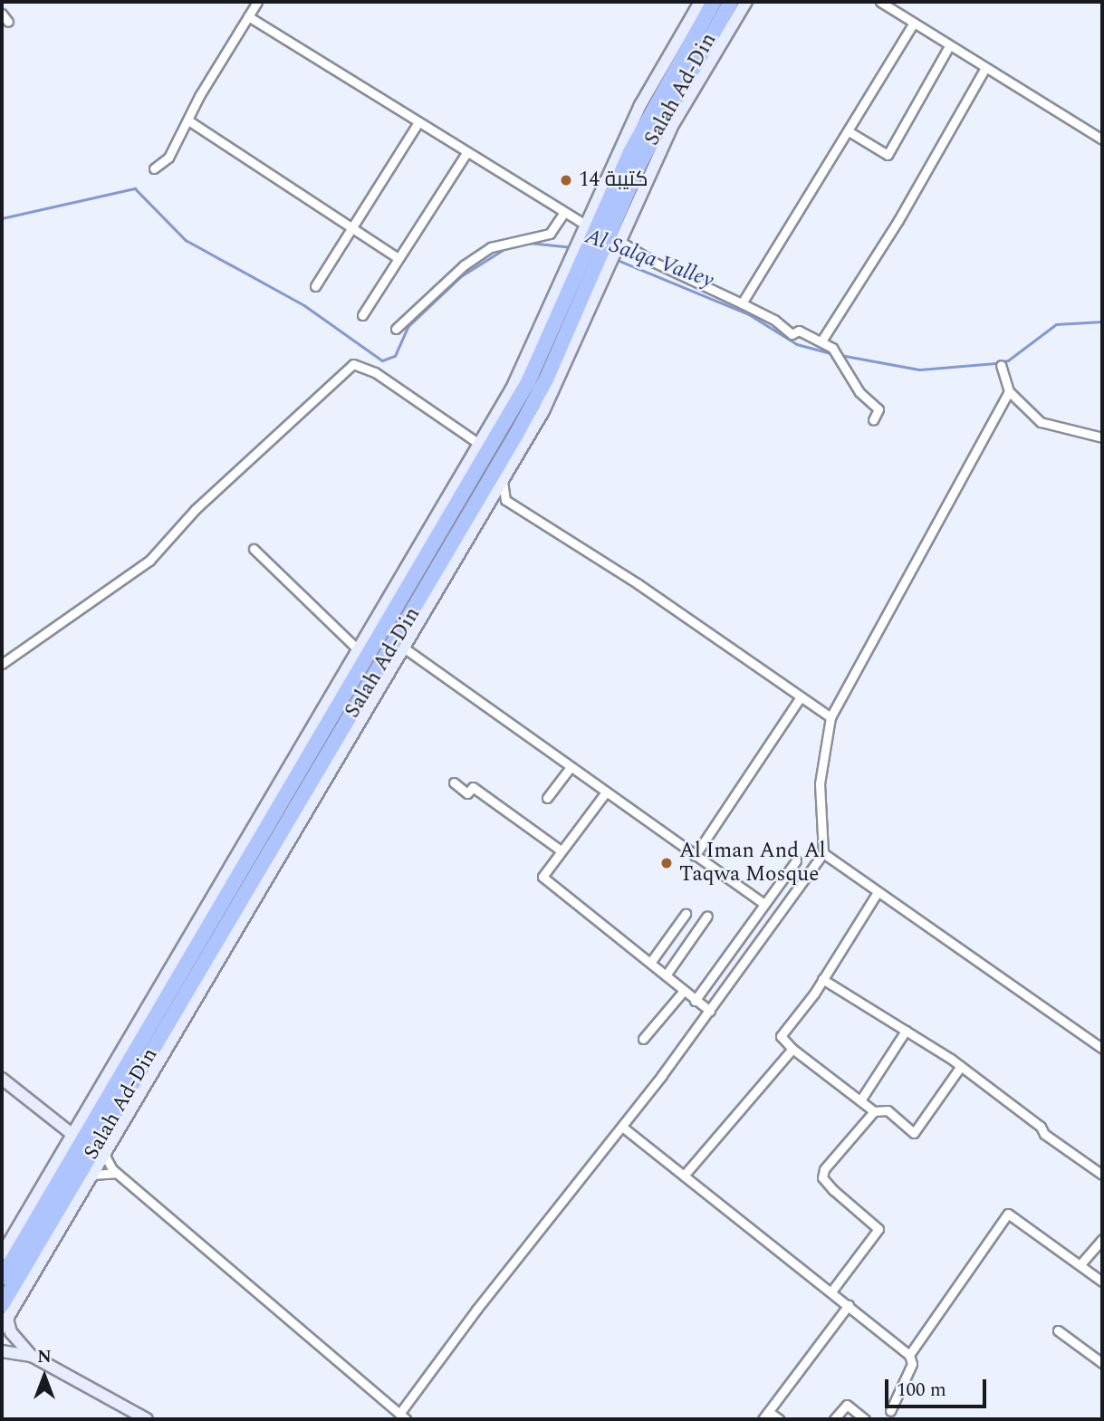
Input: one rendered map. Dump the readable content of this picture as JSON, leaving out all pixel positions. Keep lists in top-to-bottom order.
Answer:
{
  "streets": {
    "highway": ["Salah Ad-Din"]
  },
  "water": ["Al Salqa Valley"],
  "places": ["كتيبة 14", "Al Iman And Al Taqwa Mosque"],
  "scale_bar": "100 m",
  "north": "top"
}
